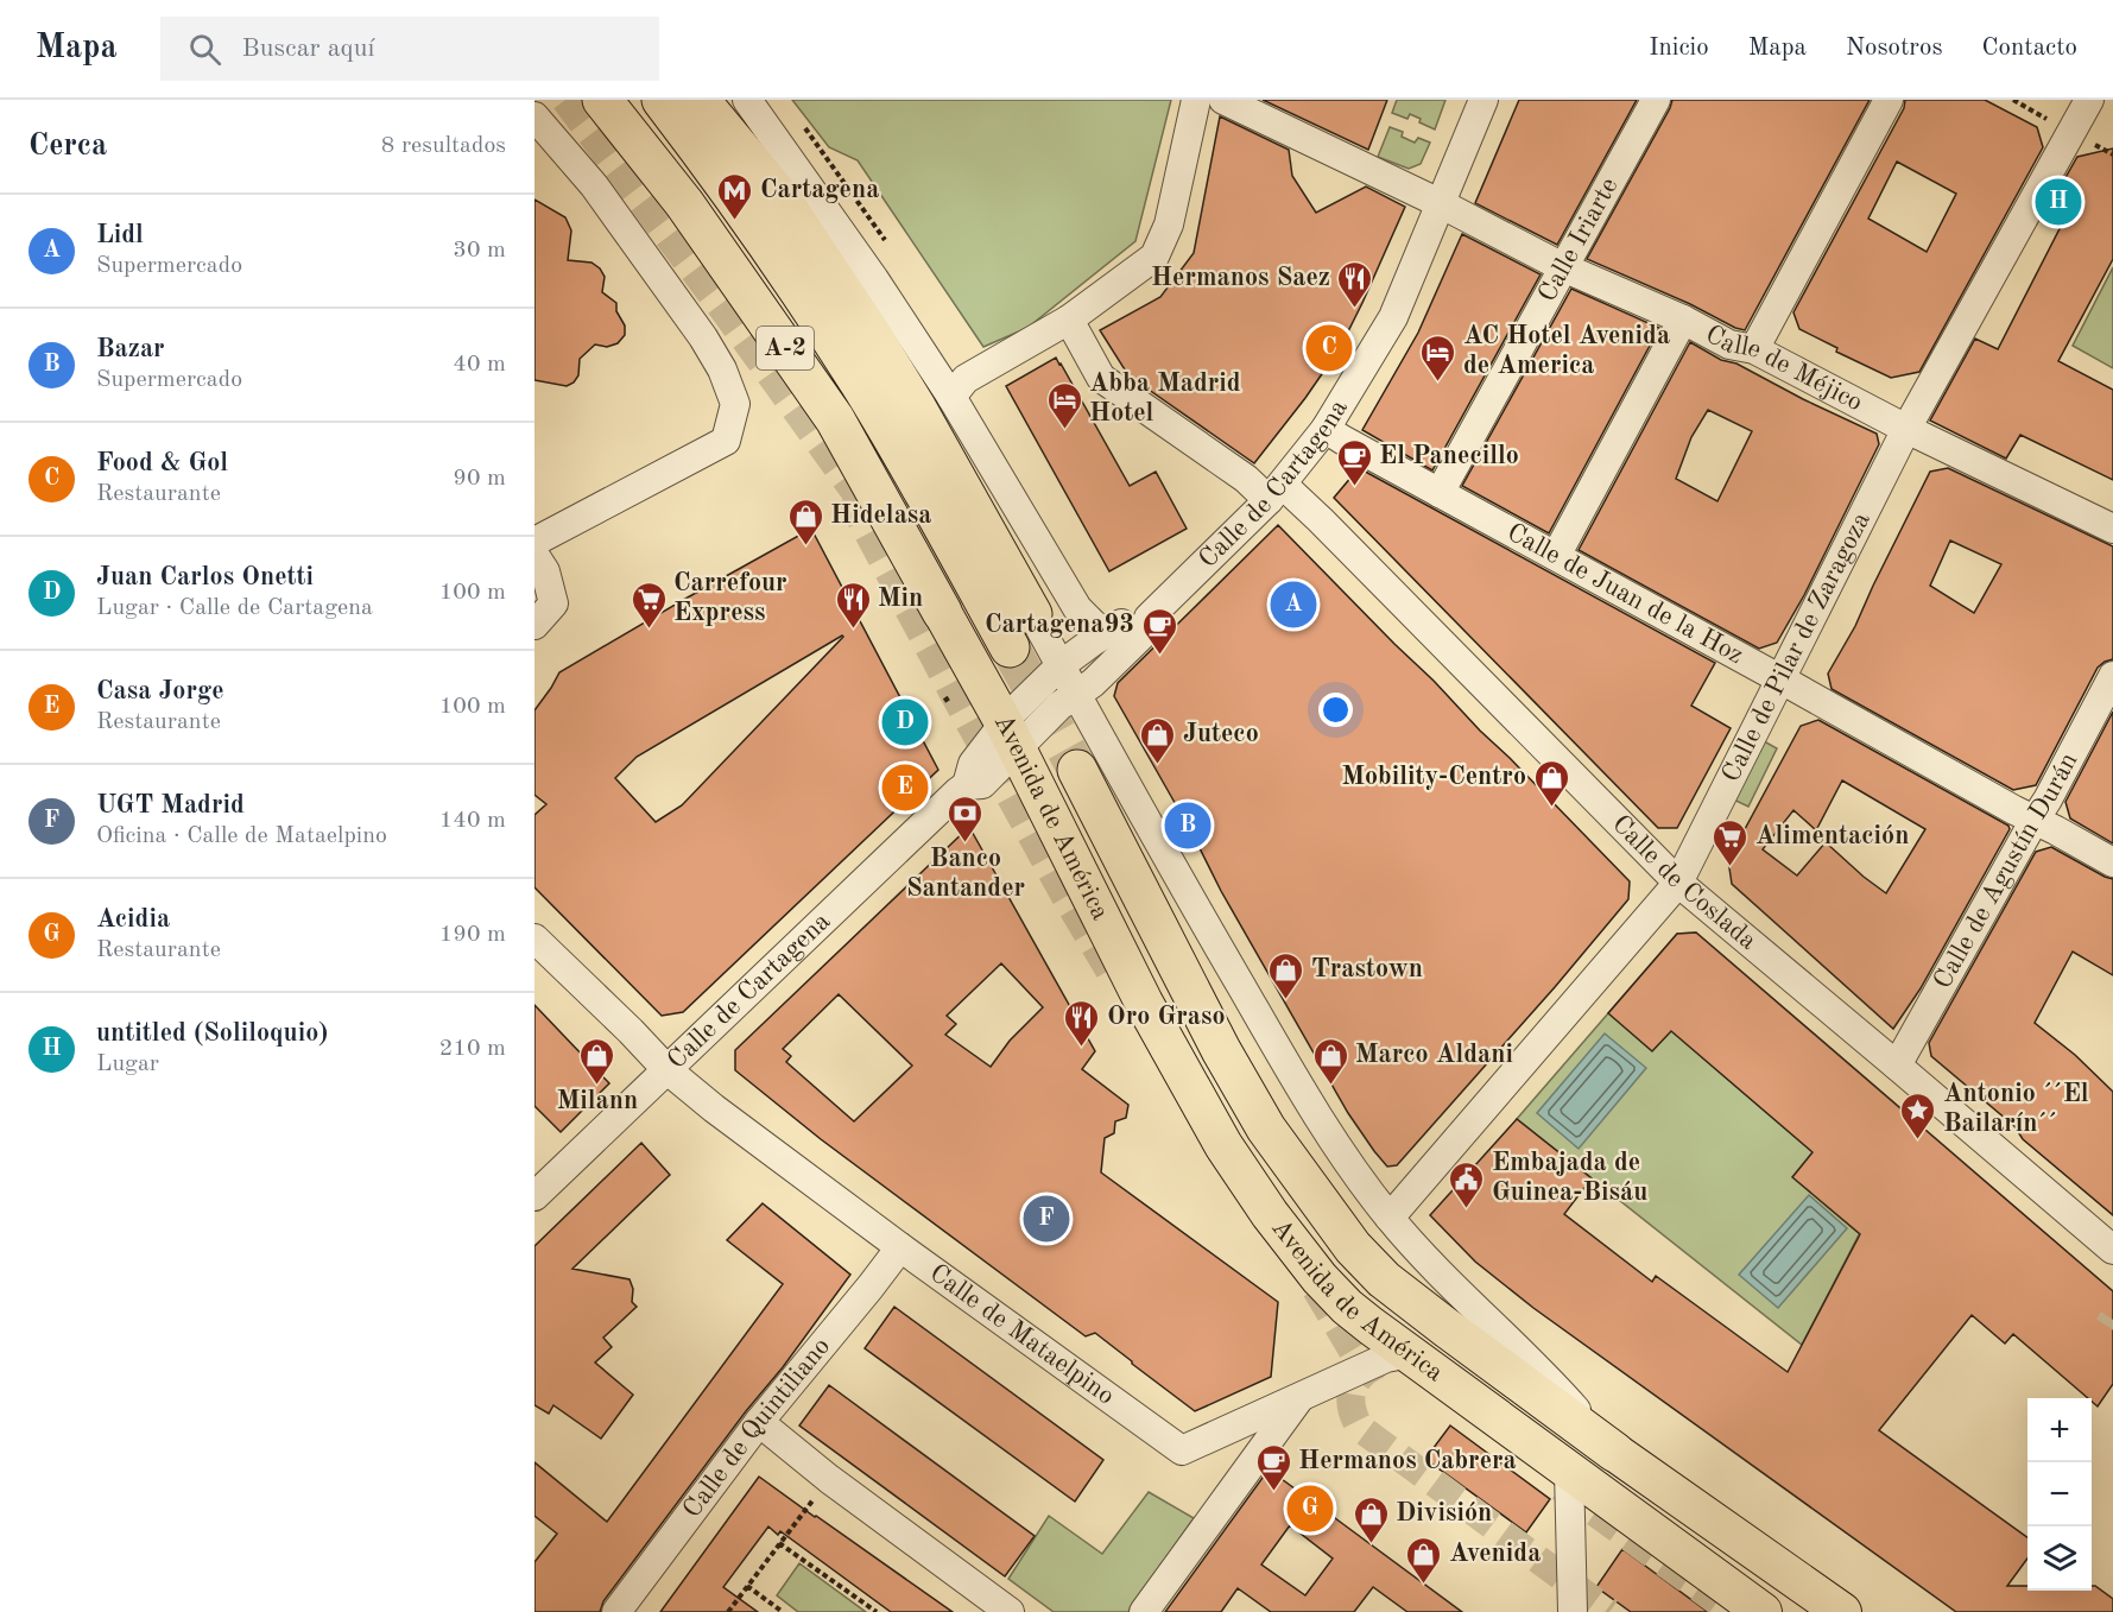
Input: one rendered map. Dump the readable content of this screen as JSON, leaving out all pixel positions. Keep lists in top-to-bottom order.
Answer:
{
  "streets": {
    "highway": ["A-2", "Avenida de América"],
    "street": [
      "Calle Iriarte",
      "Calle de Méjico",
      "Calle de Cartagena",
      "Calle de Juan de la Hoz",
      "Calle de Pilar de Zaragoza",
      "Calle de Agustín Durán",
      "Calle de Coslada",
      "Calle de Mataelpino",
      "Calle de Quintiliano"
    ]
  },
  "crossings": [
    ["Calle Iriarte", "Calle de Méjico"],
    ["Calle Iriarte", "Calle de Juan de la Hoz"],
    ["Calle de Méjico", "Calle de Cartagena"],
    ["Calle de Méjico", "Calle de Pilar de Zaragoza"],
    ["Calle de Cartagena", "Calle de Juan de la Hoz"],
    ["Calle de Cartagena", "Avenida de América"],
    ["Calle de Cartagena", "Calle de Coslada"],
    ["Calle de Cartagena", "Calle de Mataelpino"],
    ["Calle de Juan de la Hoz", "Calle de Pilar de Zaragoza"],
    ["Calle de Juan de la Hoz", "Calle de Agustín Durán"],
    ["Calle de Pilar de Zaragoza", "Calle de Coslada"],
    ["Avenida de América", "Calle de Mataelpino"],
    ["Calle de Agustín Durán", "Calle de Coslada"],
    ["Calle de Mataelpino", "Calle de Quintiliano"]
  ],
  "places": {
    "metro station": ["Cartagena"],
    "restaurant": ["Hermanos Saez", "Min", "Oro Graso"],
    "hotel": ["AC Hotel Avenida de America", "Abba Madrid Hotel"],
    "cafe": ["El Panecillo", "Cartagena93", "Hermanos Cabrera"],
    "shop": [
      "Hidelasa",
      "Juteco",
      "Mobility-Centro",
      "Trastown",
      "Milann",
      "Marco Aldani",
      "División",
      "Avenida"
    ],
    "supermarket": ["Carrefour Express", "Alimentación"],
    "bank": ["Banco Santander"],
    "place": ["Antonio ´´El Bailarín´´"],
    "public building": ["Embajada de Guinea-Bisáu"]
  },
  "page": {
    "header": "Mapa",
    "search": "Buscar aquí",
    "nav": [
      "Inicio",
      "Mapa",
      "Nosotros",
      "Contacto"
    ],
    "heading": ["Cerca", "8 resultados"],
    "pins": [
      "H",
      "C",
      "A",
      "D",
      "E",
      "B",
      "F",
      "G"
    ],
    "list": [
      {
        "mark": "A",
        "name": "Lidl",
        "note": "Supermercado",
        "value": "30 m"
      },
      {
        "mark": "B",
        "name": "Bazar",
        "note": "Supermercado",
        "value": "40 m"
      },
      {
        "mark": "C",
        "name": "Food & Gol",
        "note": "Restaurante",
        "value": "90 m"
      },
      {
        "mark": "D",
        "name": "Juan Carlos Onetti",
        "note": "Lugar · Calle de Cartagena",
        "value": "100 m"
      },
      {
        "mark": "E",
        "name": "Casa Jorge",
        "note": "Restaurante",
        "value": "100 m"
      },
      {
        "mark": "F",
        "name": "UGT Madrid",
        "note": "Oficina · Calle de Mataelpino",
        "value": "140 m"
      },
      {
        "mark": "G",
        "name": "Acidia",
        "note": "Restaurante",
        "value": "190 m"
      },
      {
        "mark": "H",
        "name": "untitled (Soliloquio)",
        "note": "Lugar",
        "value": "210 m"
      }
    ],
    "map_buttons": ["+", "−"]
  }
}
